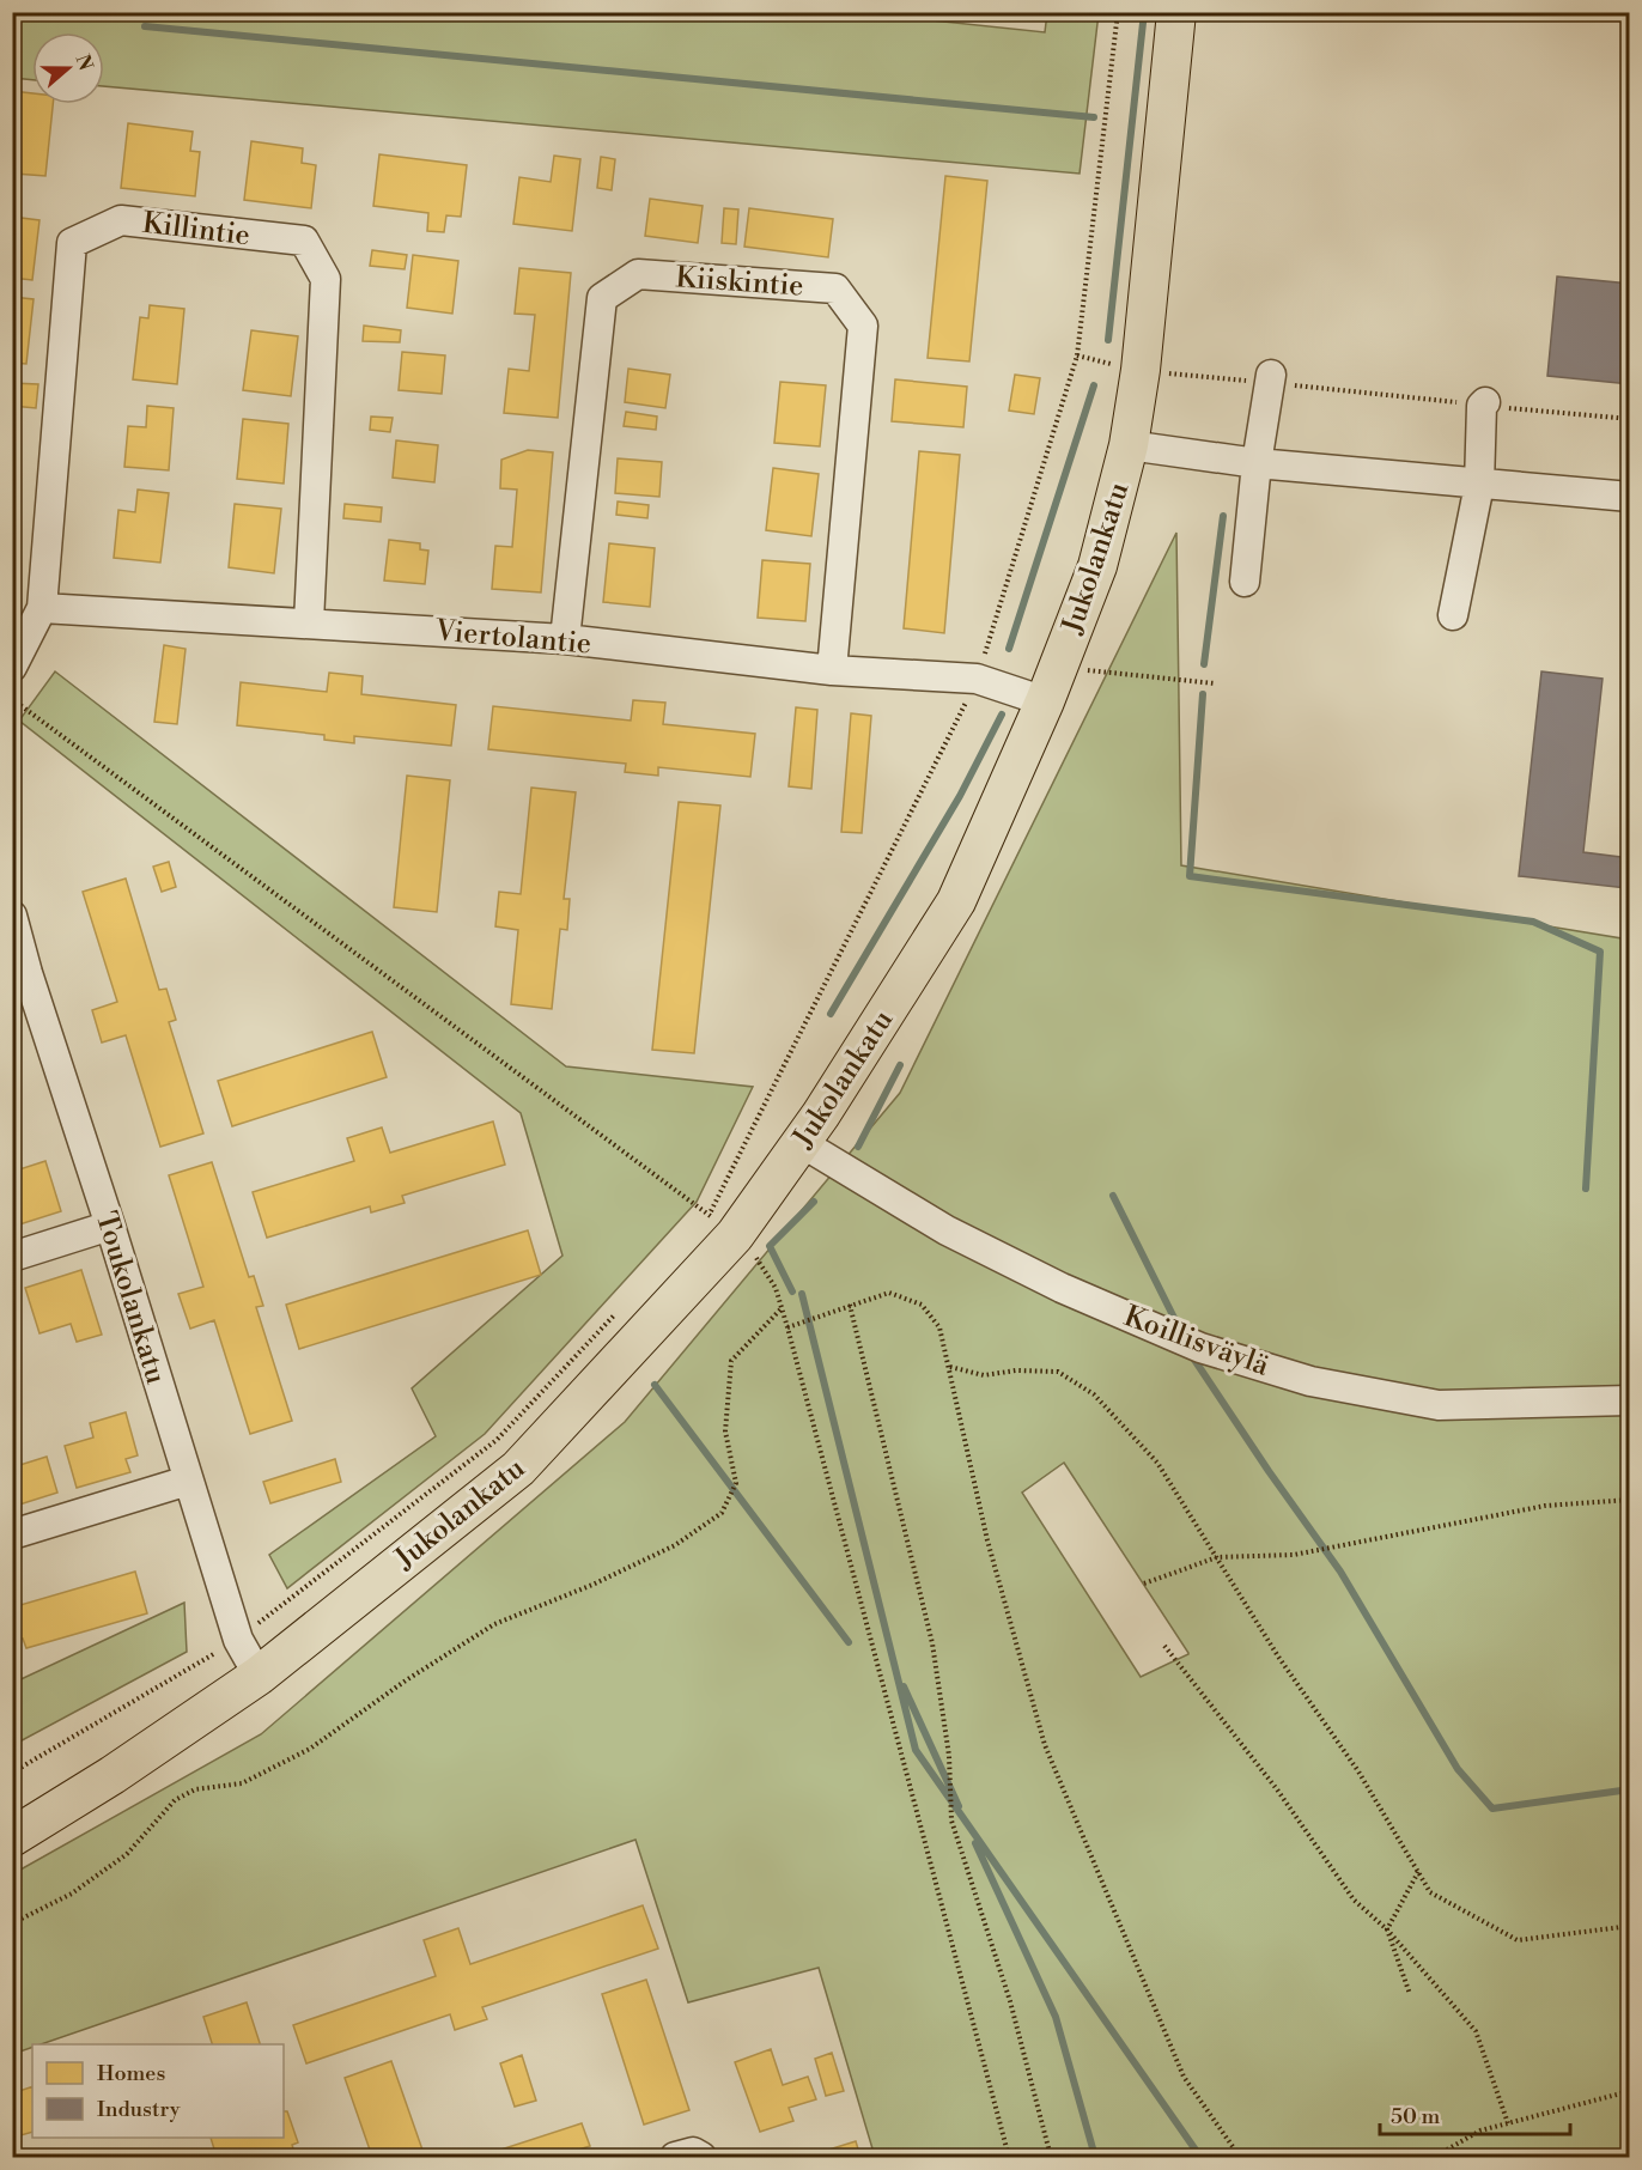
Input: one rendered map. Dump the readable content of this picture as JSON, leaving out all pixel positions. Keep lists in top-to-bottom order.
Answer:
{
  "streets": {
    "main road": ["Jukolankatu"],
    "street": [
      "Killintie",
      "Kiiskintie",
      "Viertolantie",
      "Toukolankatu",
      "Koillisväylä"
    ]
  },
  "crossings": [
    ["Killintie", "Viertolantie"],
    ["Kiiskintie", "Viertolantie"],
    ["Jukolankatu", "Viertolantie"],
    ["Jukolankatu", "Toukolankatu"],
    ["Jukolankatu", "Koillisväylä"]
  ],
  "legend": ["Homes", "Industry"],
  "scale_bar": "50 m",
  "north": "right"
}
